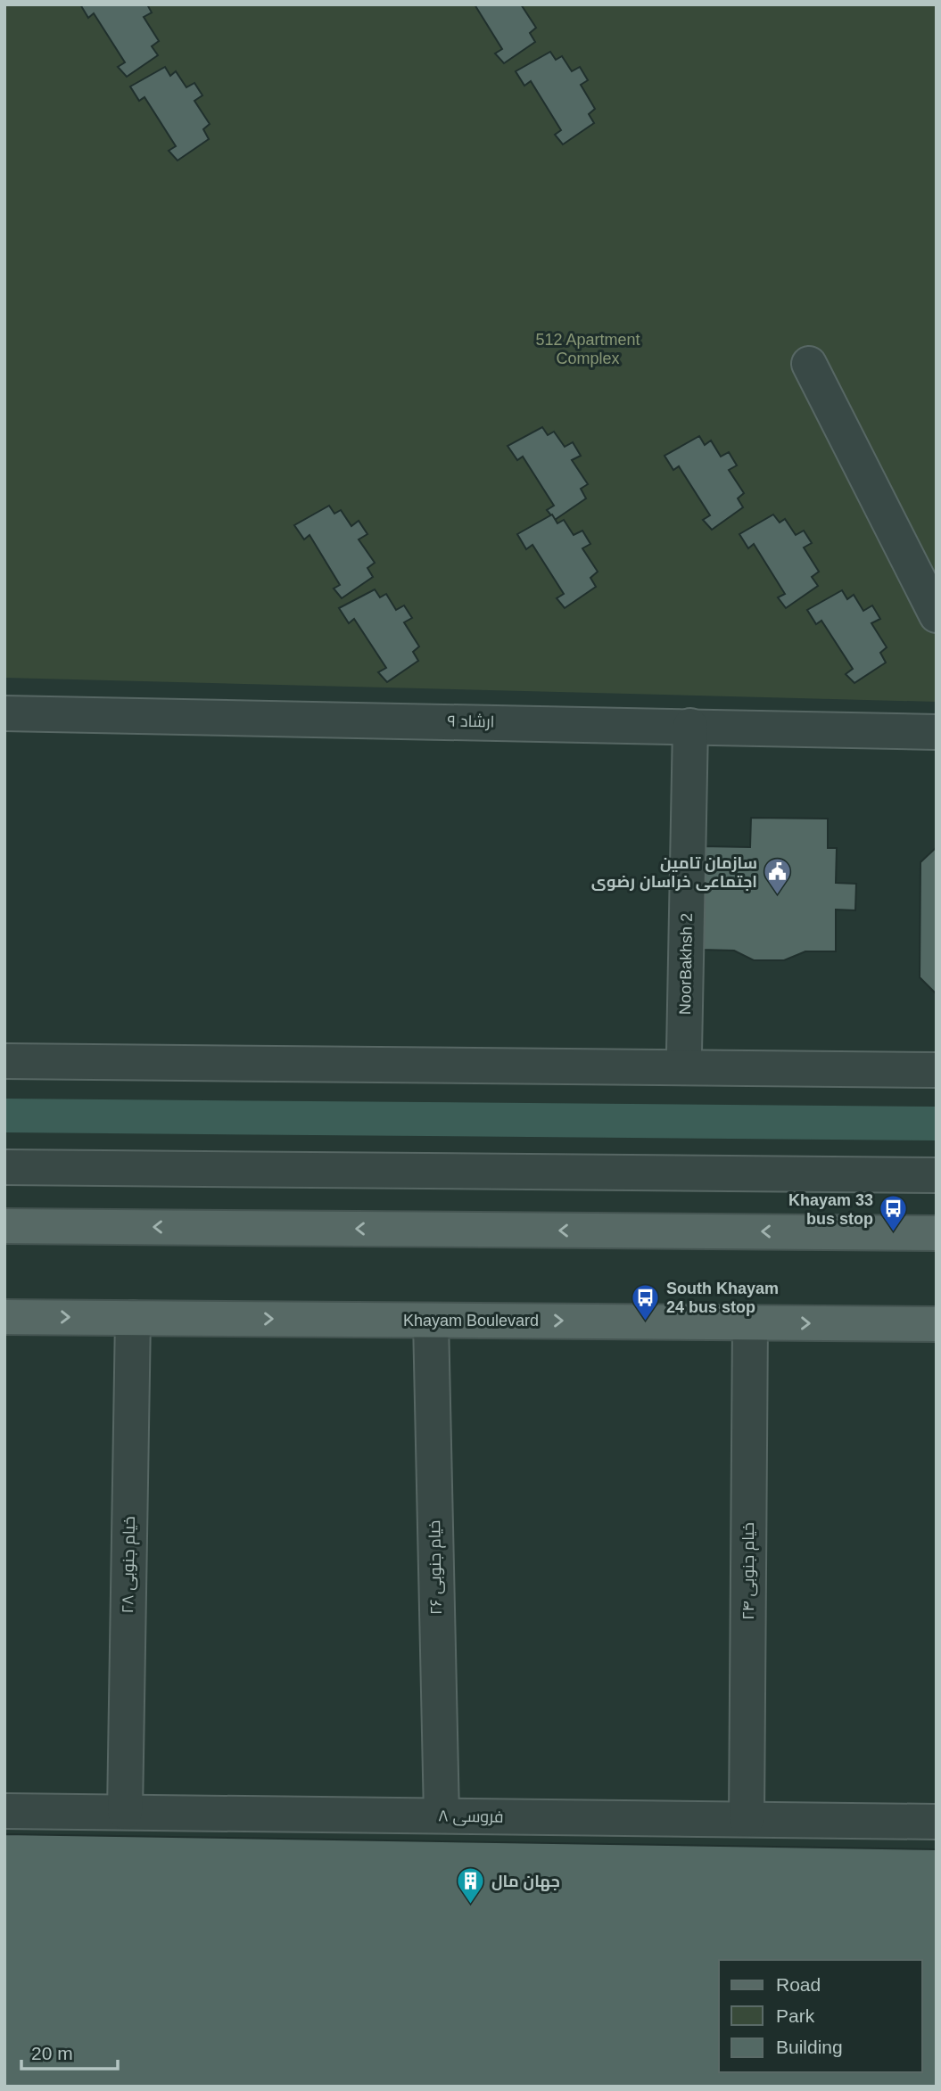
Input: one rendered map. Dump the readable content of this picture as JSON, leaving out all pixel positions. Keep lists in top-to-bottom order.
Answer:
{
  "streets": {
    "main road": ["Khayam Boulevard"],
    "street": [
      "ارشاد ۹",
      "NoorBakhsh 2",
      "خیام جنوبی ۲۸",
      "خیام جنوبی ۲۶",
      "خیام جنوبی ۲۴",
      "فروسی ۸"
    ]
  },
  "crossings": [
    ["ارشاد ۹", "NoorBakhsh 2"],
    ["Khayam Boulevard", "خیام جنوبی ۲۸"],
    ["Khayam Boulevard", "خیام جنوبی ۲۶"],
    ["Khayam Boulevard", "خیام جنوبی ۲۴"],
    ["خیام جنوبی ۲۸", "فروسی ۸"],
    ["خیام جنوبی ۲۶", "فروسی ۸"],
    ["خیام جنوبی ۲۴", "فروسی ۸"]
  ],
  "parks": ["512 Apartment Complex"],
  "places": {
    "public building": ["سازمان تامین اجتماعی خراسان رضوی"],
    "bus stop": ["Khayam 33 bus stop", "South Khayam 24 bus stop"],
    "building": ["جهان مال"]
  },
  "legend": ["Road", "Park", "Building"],
  "scale_bar": "20 m"
}
